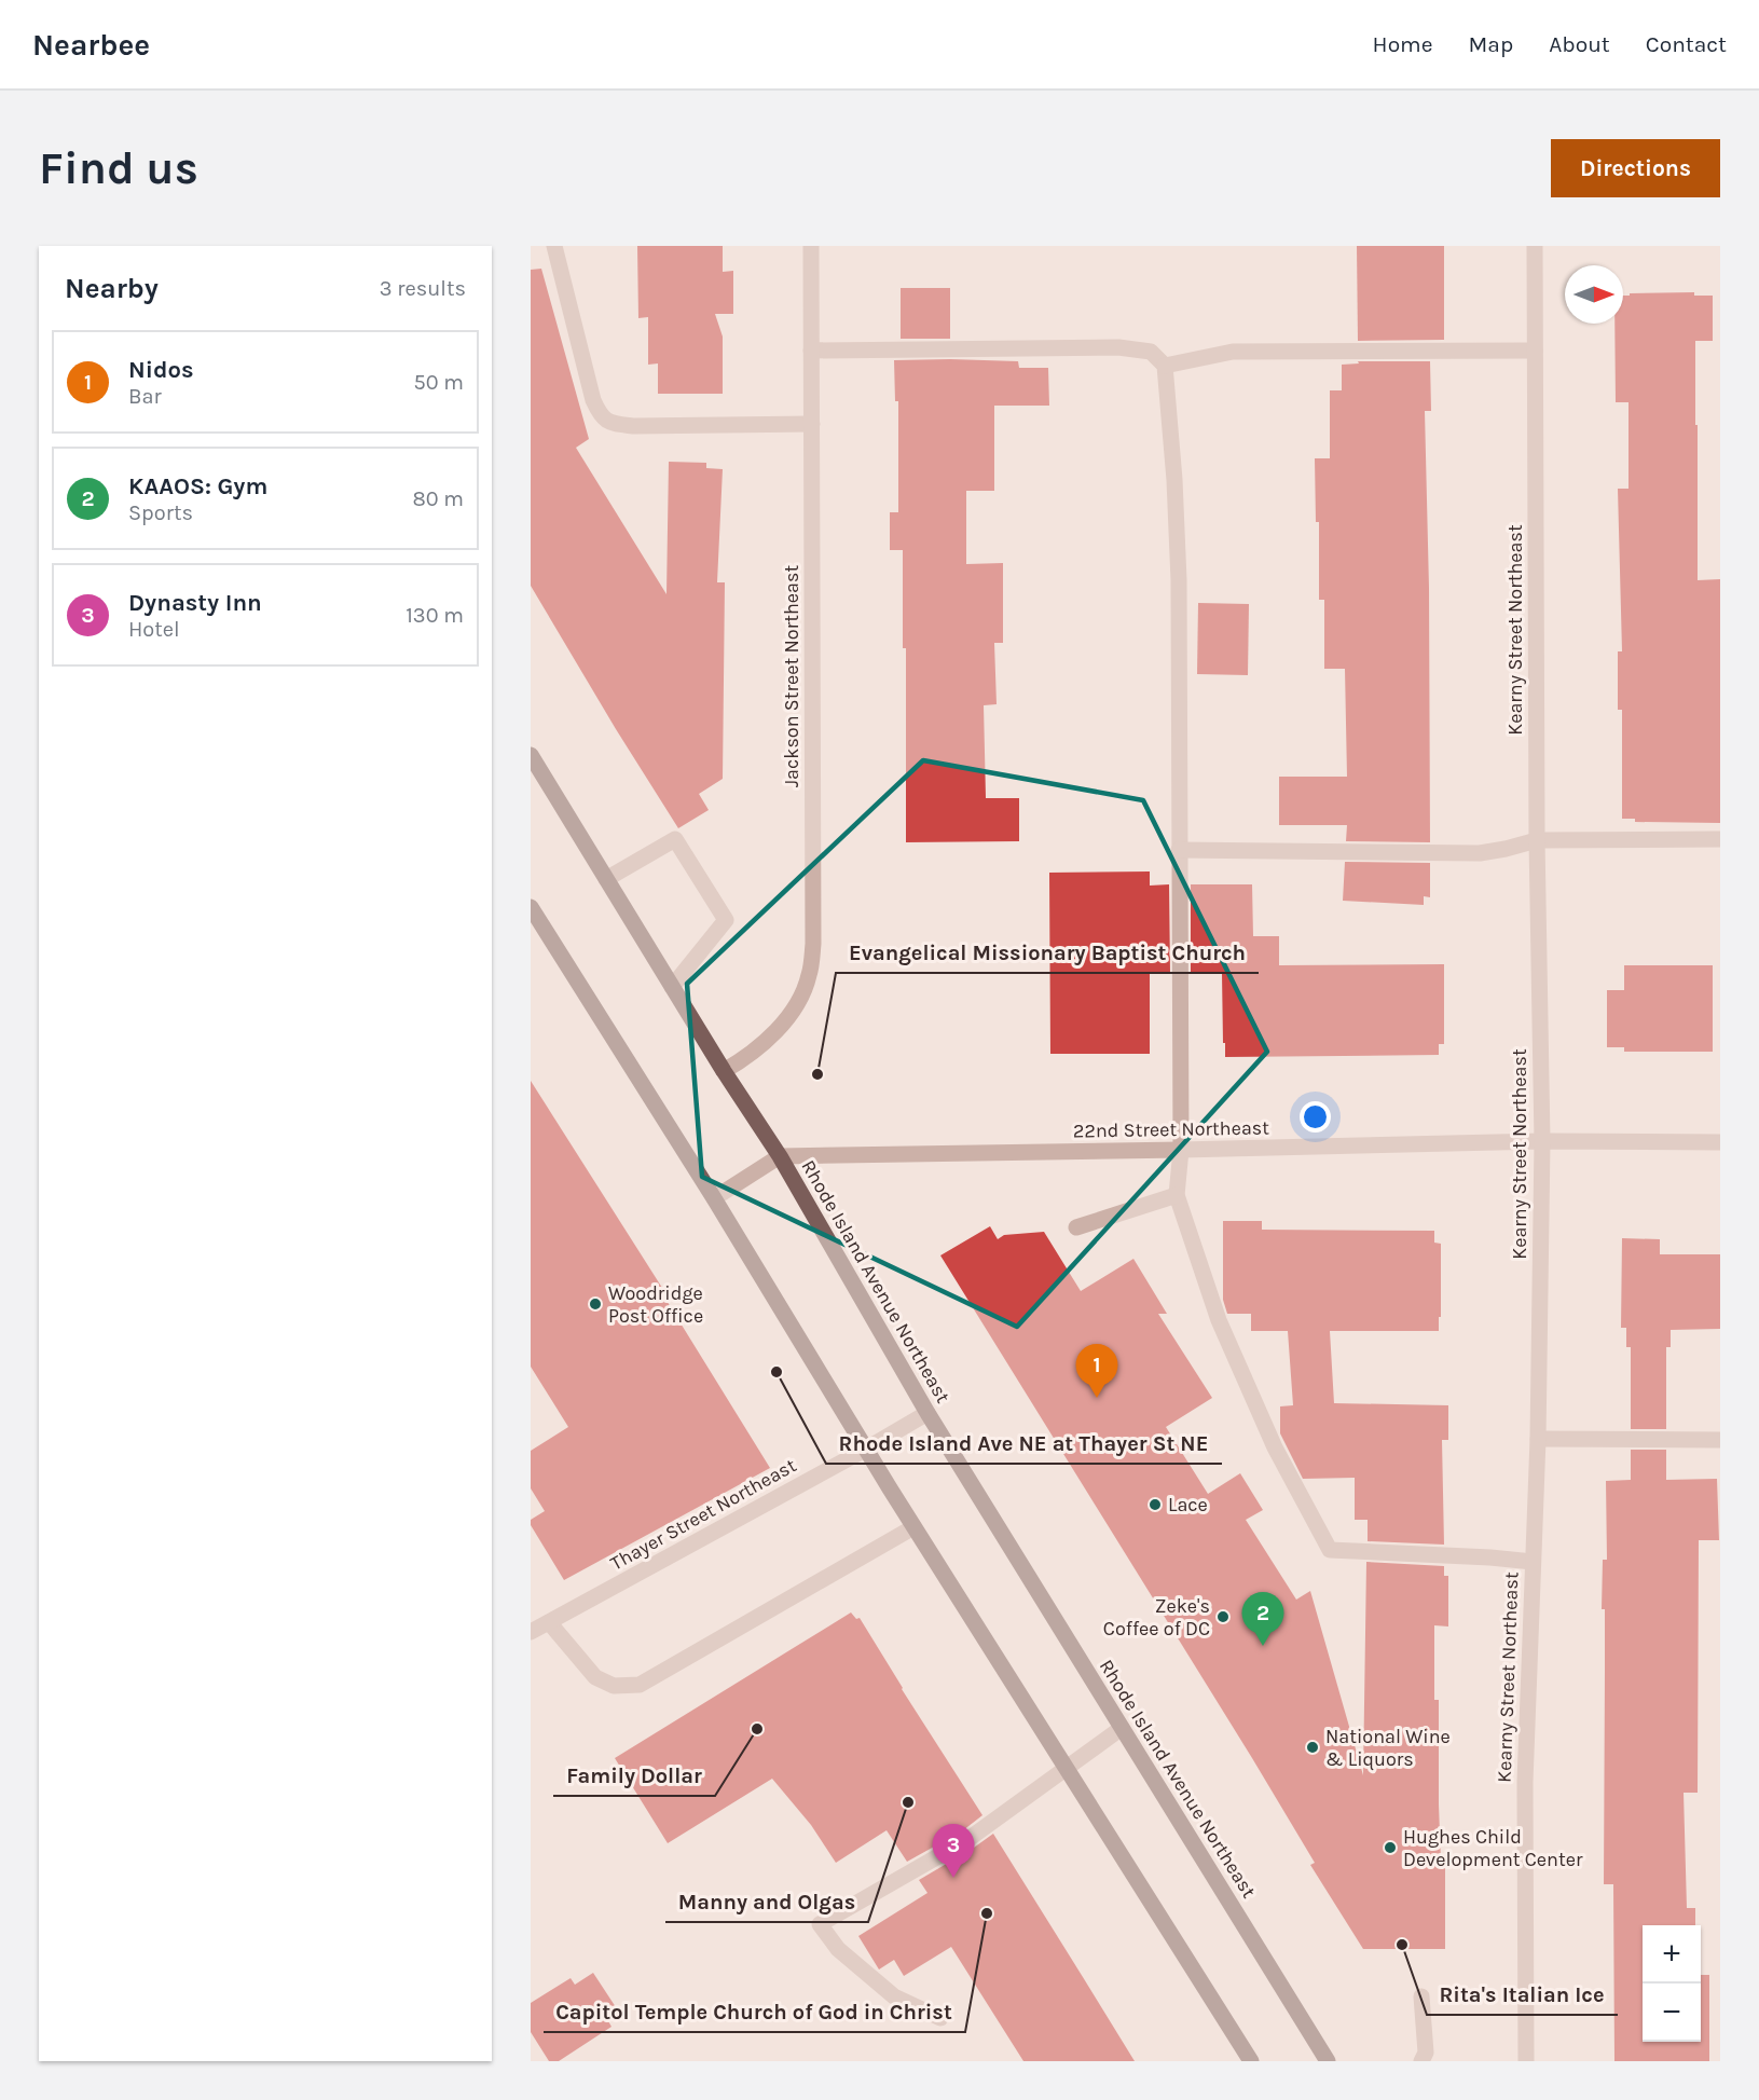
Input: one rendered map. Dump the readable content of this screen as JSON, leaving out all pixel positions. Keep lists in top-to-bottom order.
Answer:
{
  "streets": {
    "main road": ["Rhode Island Avenue Northeast"],
    "street": [
      "Kearny Street Northeast",
      "Jackson Street Northeast",
      "22nd Street Northeast",
      "Thayer Street Northeast"
    ]
  },
  "crossings": [
    ["Kearny Street Northeast", "22nd Street Northeast"],
    ["Jackson Street Northeast", "Rhode Island Avenue Northeast"],
    ["22nd Street Northeast", "Rhode Island Avenue Northeast"],
    ["Rhode Island Avenue Northeast", "Thayer Street Northeast"]
  ],
  "places": [
    "Evangelical Missionary Baptist Church",
    "Woodridge Post Office",
    "Rhode Island Ave NE at Thayer St NE",
    "Lace",
    "Zeke's Coffee of DC",
    "Family Dollar",
    "National Wine & Liquors",
    "Manny and Olgas",
    "Hughes Child Development Center",
    "Capitol Temple Church of God in Christ",
    "Rita's Italian Ice"
  ],
  "north": "right",
  "page": {
    "header": "Nearbee",
    "nav": [
      "Home",
      "Map",
      "About",
      "Contact"
    ],
    "buttons": "Directions",
    "title": "Find us",
    "heading": ["Nearby", "3 results"],
    "list": [
      {
        "mark": "1",
        "name": "Nidos",
        "note": "Bar",
        "value": "50 m"
      },
      {
        "mark": "2",
        "name": "KAAOS: Gym",
        "note": "Sports",
        "value": "80 m"
      },
      {
        "mark": "3",
        "name": "Dynasty Inn",
        "note": "Hotel",
        "value": "130 m"
      }
    ],
    "pins": ["1", "2", "3"],
    "map_buttons": ["+", "−"]
  }
}
